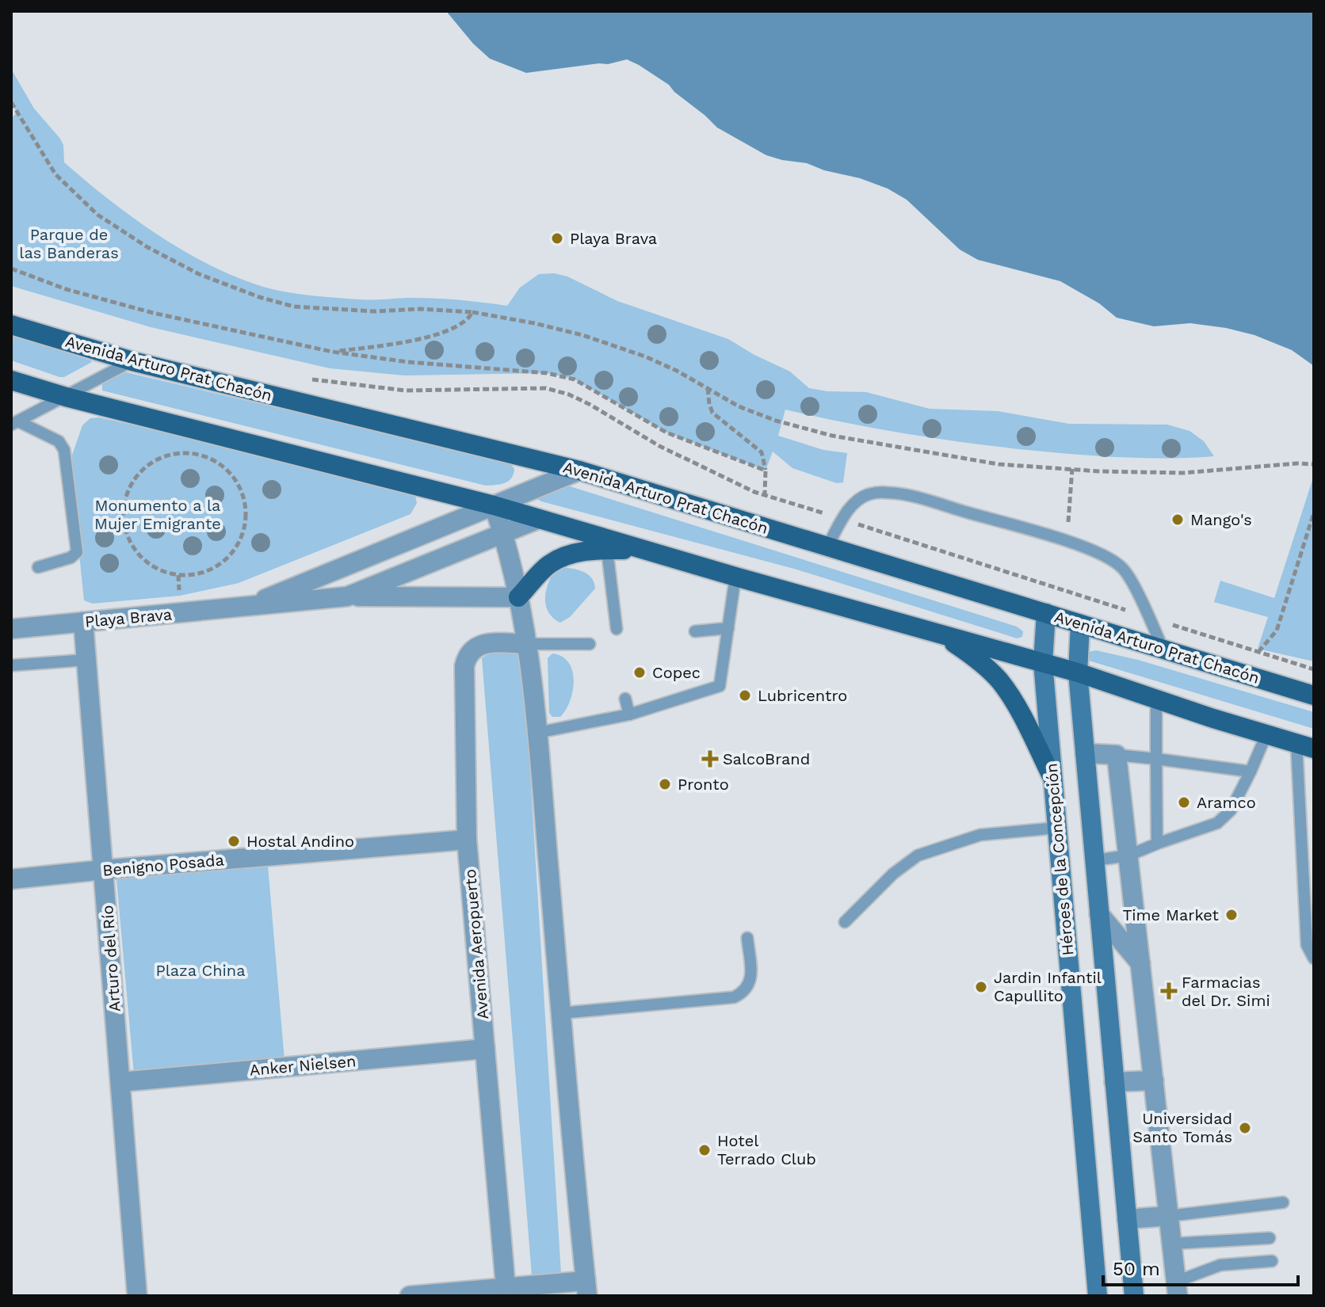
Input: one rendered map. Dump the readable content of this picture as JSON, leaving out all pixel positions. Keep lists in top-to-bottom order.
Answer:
{
  "streets": {
    "main road": ["Avenida Arturo Prat Chacón", "Héroes de la Concepción"],
    "street": [
      "Playa Brava",
      "Benigno Posada",
      "Avenida Aeropuerto",
      "Arturo del Río",
      "Anker Nielsen"
    ]
  },
  "crossings": [
    ["Avenida Arturo Prat Chacón", "Playa Brava"],
    ["Avenida Arturo Prat Chacón", "Héroes de la Concepción"],
    ["Playa Brava", "Arturo del Río"],
    ["Benigno Posada", "Avenida Aeropuerto"],
    ["Benigno Posada", "Arturo del Río"],
    ["Avenida Aeropuerto", "Anker Nielsen"],
    ["Arturo del Río", "Anker Nielsen"]
  ],
  "parks": ["Parque de las Banderas", "Monumento a la Mujer Emigrante", "Plaza China"],
  "places": {
    "other": [
      "Playa Brava",
      "Mango's",
      "Copec",
      "Lubricentro",
      "Pronto",
      "Aramco",
      "Hostal Andino",
      "Time Market",
      "Jardin Infantil Capullito",
      "Universidad Santo Tomás",
      "Hotel Terrado Club"
    ],
    "health": ["SalcoBrand", "Farmacias del Dr. Simi"]
  },
  "scale_bar": "50 m"
}
